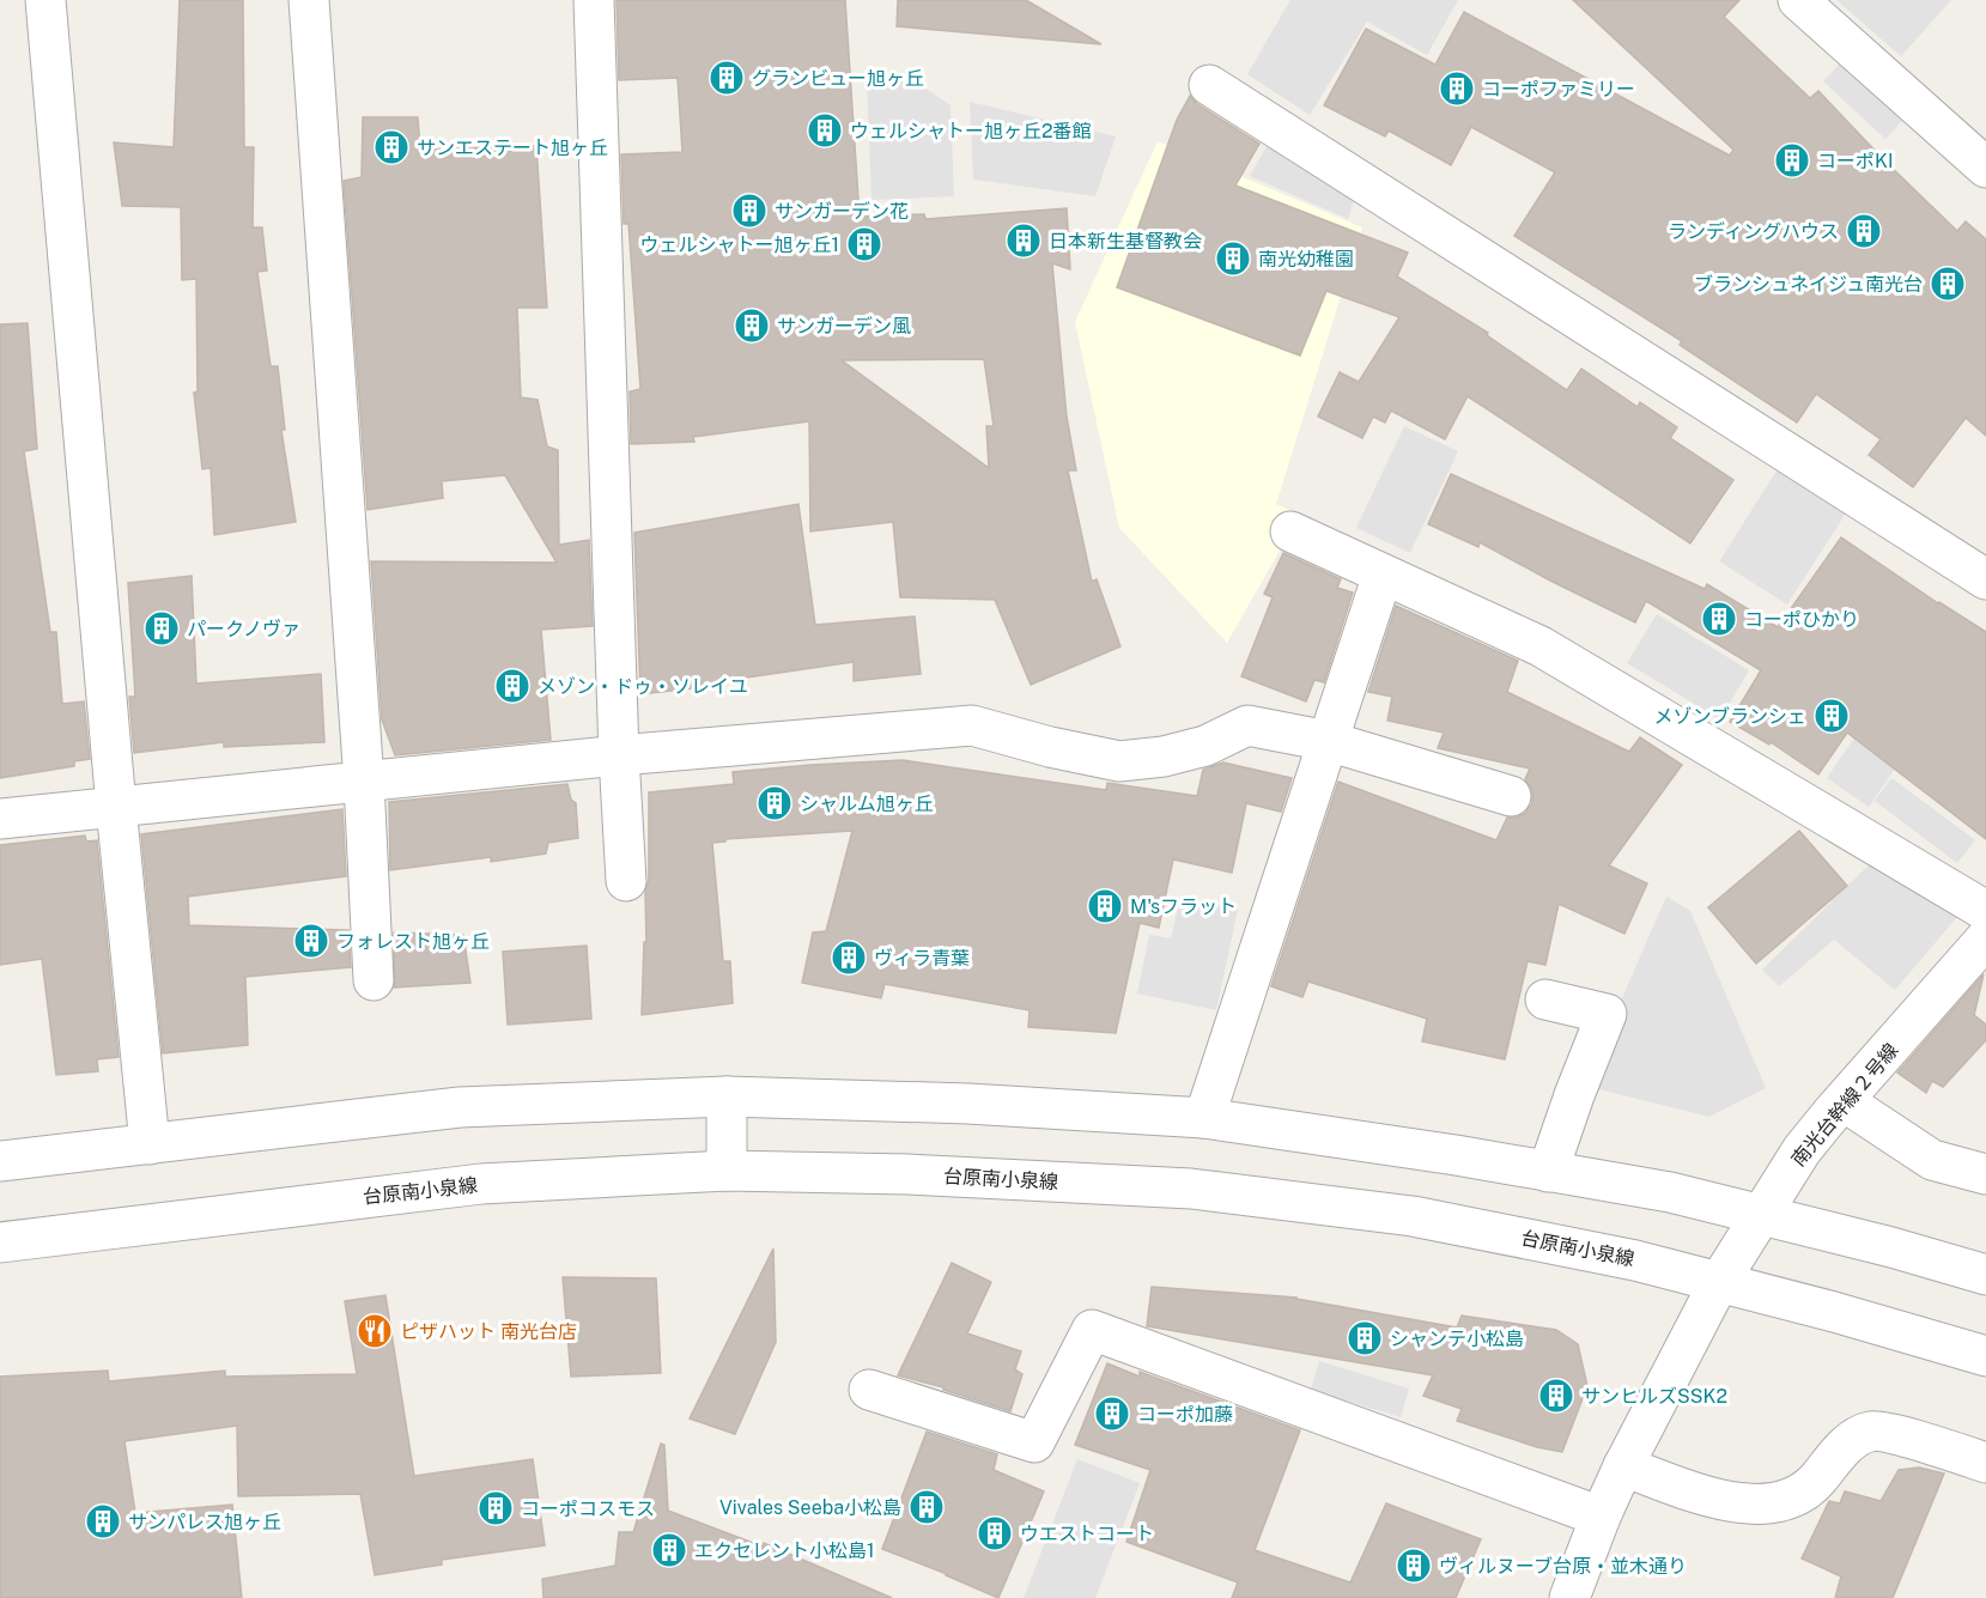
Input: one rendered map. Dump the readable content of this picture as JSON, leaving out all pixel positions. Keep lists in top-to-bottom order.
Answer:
{
  "streets": {
    "street": ["南光台幹線２号線", "台原南小泉線"]
  },
  "crossings": [
    ["南光台幹線２号線", "台原南小泉線"]
  ],
  "places": {
    "building": [
      "グランビュー旭ヶ丘",
      "コーポファミリー",
      "ウェルシャトー旭ヶ丘2番館",
      "サンエステート旭ヶ丘",
      "コーポKI",
      "サンガーデン花",
      "ランディングハウス",
      "日本新生基督教会",
      "ウェルシャトー旭ヶ丘1",
      "南光幼稚園",
      "ブランシュネイジュ南光台",
      "サンガーデン風",
      "コーポひかり",
      "パークノヴァ",
      "メゾン・ドゥ・ソレイユ",
      "メゾンブランシェ",
      "シャルム旭ヶ丘",
      "M'sフラット",
      "フォレスト旭ヶ丘",
      "ヴィラ青葉",
      "シャンテ小松島",
      "サンヒルズSSK2",
      "コーポ加藤",
      "Vivales Seeba小松島",
      "コーポコスモス",
      "サンパレス旭ヶ丘",
      "ウエストコート",
      "エクセレント小松島1",
      "ヴィルヌーブ台原・並木通り"
    ],
    "restaurant": ["ピザハット 南光台店"]
  }
}
